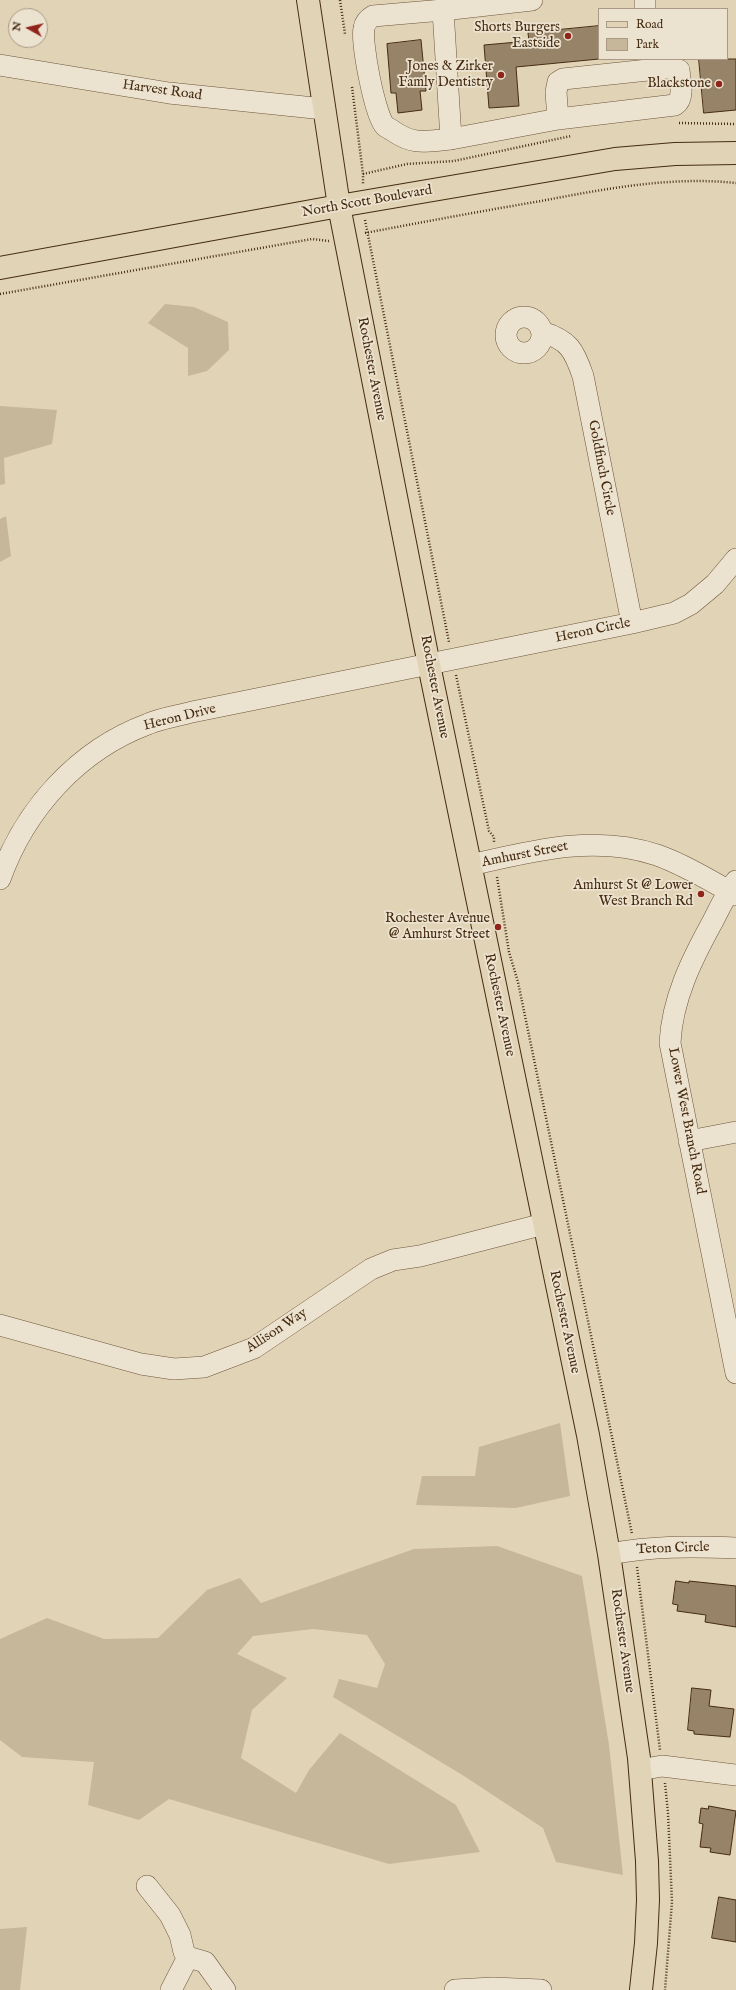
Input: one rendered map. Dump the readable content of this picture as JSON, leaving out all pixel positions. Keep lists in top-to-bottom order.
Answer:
{
  "streets": {
    "main road": ["North Scott Boulevard", "Rochester Avenue"],
    "street": [
      "Harvest Road",
      "Goldfinch Circle",
      "Heron Circle",
      "Heron Drive",
      "Amhurst Street",
      "Lower West Branch Road",
      "Allison Way",
      "Teton Circle"
    ]
  },
  "crossings": [
    ["Harvest Road", "Rochester Avenue"],
    ["North Scott Boulevard", "Rochester Avenue"],
    ["Rochester Avenue", "Heron Circle"],
    ["Rochester Avenue", "Heron Drive"],
    ["Rochester Avenue", "Amhurst Street"],
    ["Rochester Avenue", "Allison Way"],
    ["Rochester Avenue", "Teton Circle"],
    ["Goldfinch Circle", "Heron Circle"],
    ["Heron Circle", "Heron Drive"],
    ["Amhurst Street", "Lower West Branch Road"]
  ],
  "places": [
    "Shorts Burgers Eastside",
    "Jones & Zirker Famly Dentistry",
    "Blackstone",
    "Amhurst St @ Lower West Branch Rd",
    "Rochester Avenue @ Amhurst Street"
  ],
  "legend": ["Road", "Park"],
  "north": "left"
}
